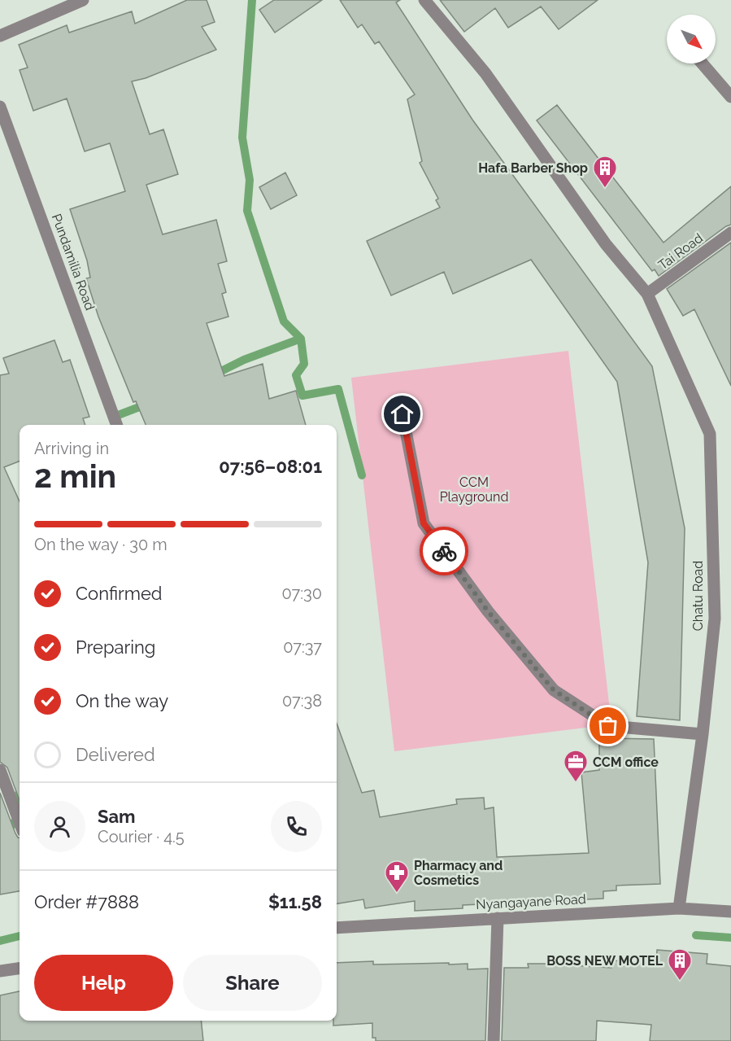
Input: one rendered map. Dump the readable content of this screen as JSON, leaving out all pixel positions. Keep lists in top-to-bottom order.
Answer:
{
  "streets": {
    "street": [
      "Tai Road",
      "Pundamilia Road",
      "Chatu Road",
      "Nyangayane Road"
    ]
  },
  "crossings": [
    ["Tai Road", "Chatu Road"],
    ["Chatu Road", "Nyangayane Road"]
  ],
  "parks": ["CCM Playground"],
  "places": {
    "building": ["Hafa Barber Shop", "BOSS NEW MOTEL"],
    "office": ["CCM office"],
    "pharmacy": ["Pharmacy and Cosmetics"]
  },
  "north": "bottom right",
  "page": {
    "heading": ["2 min", "Arriving in", "07:56–08:01"],
    "panel": [
      "Sam",
      "Courier · 4.5",
      "Order #7888",
      "$11.58"
    ],
    "bar": "On the way · 30 m",
    "list": [
      ["Confirmed", "07:30"],
      ["Preparing", "07:37"],
      ["On the way", "07:38"],
      "Delivered"
    ],
    "buttons": ["Help", "Share"]
  }
}
